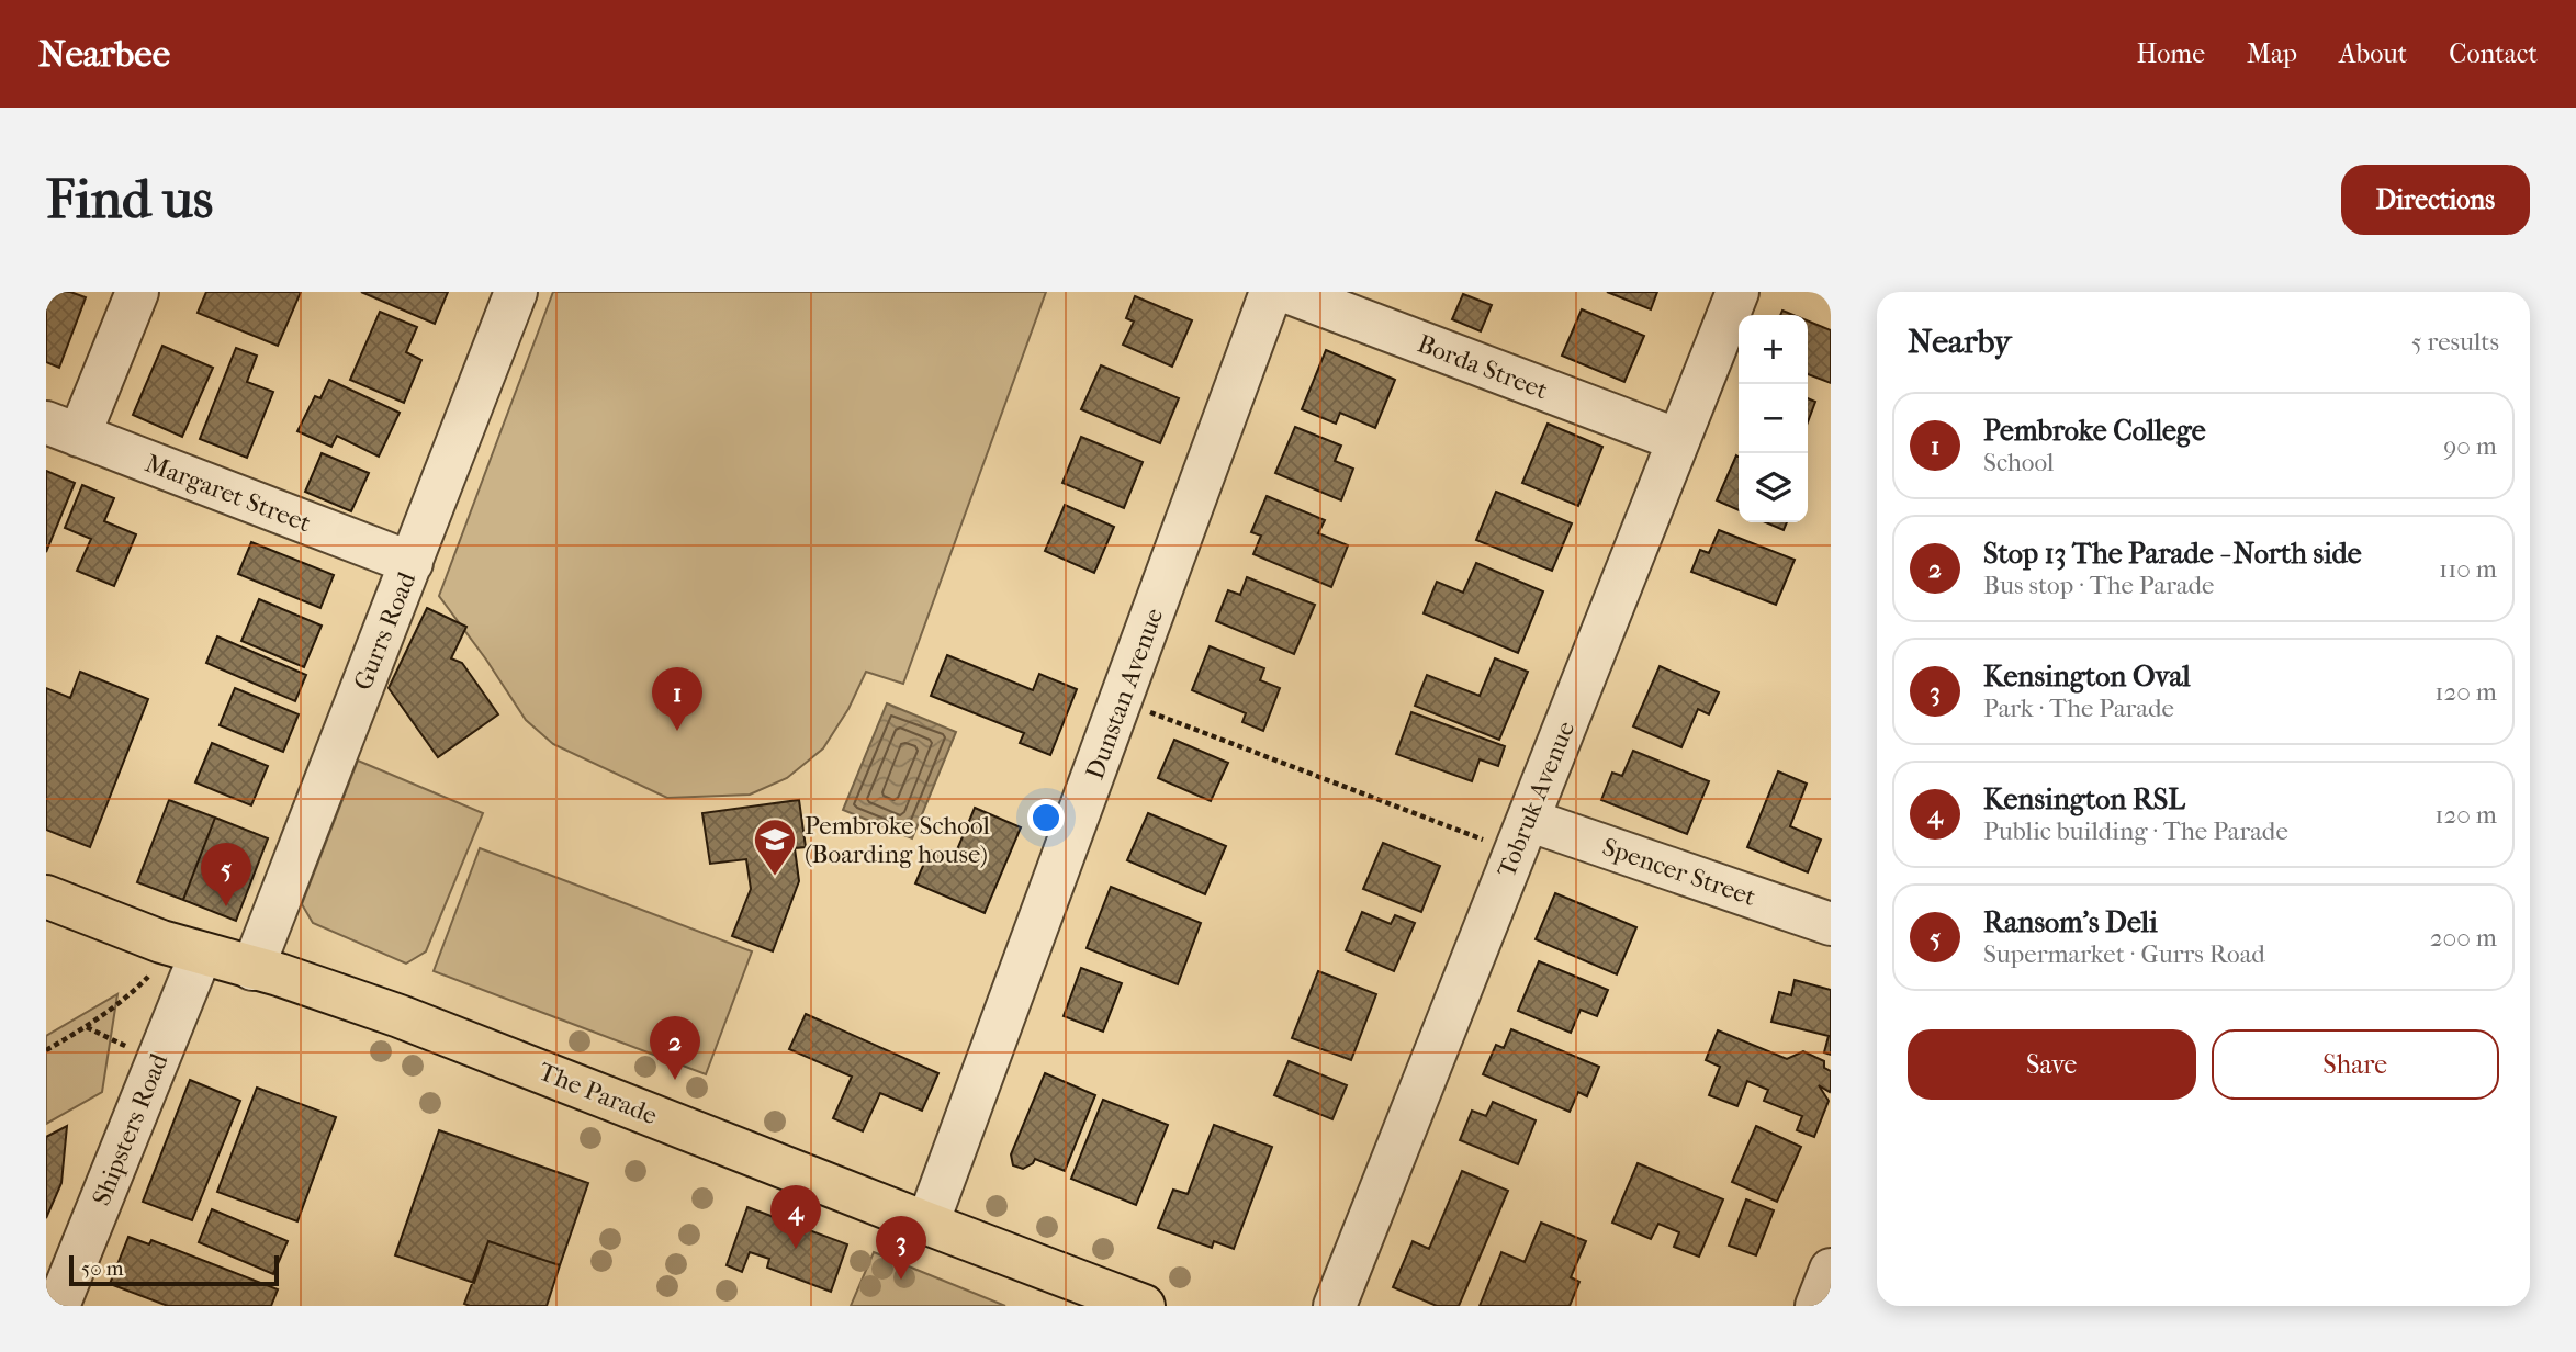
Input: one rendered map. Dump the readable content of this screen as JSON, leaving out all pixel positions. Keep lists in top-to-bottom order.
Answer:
{
  "streets": {
    "main road": ["The Parade"],
    "street": [
      "Borda Street",
      "Margaret Street",
      "Gurrs Road",
      "Dunstan Avenue",
      "Tobruk Avenue",
      "Spencer Street",
      "Shipsters Road"
    ]
  },
  "crossings": [
    ["Borda Street", "Tobruk Avenue"],
    ["Margaret Street", "Gurrs Road"],
    ["Gurrs Road", "The Parade"],
    ["Dunstan Avenue", "The Parade"],
    ["Tobruk Avenue", "Spencer Street"],
    ["The Parade", "Shipsters Road"]
  ],
  "places": {
    "school or university": ["Pembroke School (Boarding house)"]
  },
  "scale_bar": "50 m",
  "page": {
    "header": "Nearbee",
    "nav": [
      "Home",
      "Map",
      "About",
      "Contact"
    ],
    "buttons": [
      "Directions",
      ["Save", "Share"]
    ],
    "title": "Find us",
    "heading": ["Nearby", "5 results"],
    "map_buttons": ["+", "−"],
    "list": [
      {
        "mark": "1",
        "name": "Pembroke College",
        "note": "School",
        "value": "90 m"
      },
      {
        "mark": "2",
        "name": "Stop 13 The Parade - North side",
        "note": "Bus stop · The Parade",
        "value": "110 m"
      },
      {
        "mark": "3",
        "name": "Kensington Oval",
        "note": "Park · The Parade",
        "value": "120 m"
      },
      {
        "mark": "4",
        "name": "Kensington RSL",
        "note": "Public building · The Parade",
        "value": "120 m"
      },
      {
        "mark": "5",
        "name": "Ransom's Deli",
        "note": "Supermarket · Gurrs Road",
        "value": "200 m"
      }
    ],
    "pins": [
      "1",
      "5",
      "2",
      "4",
      "3"
    ],
    "scale": "50 m"
  }
}
